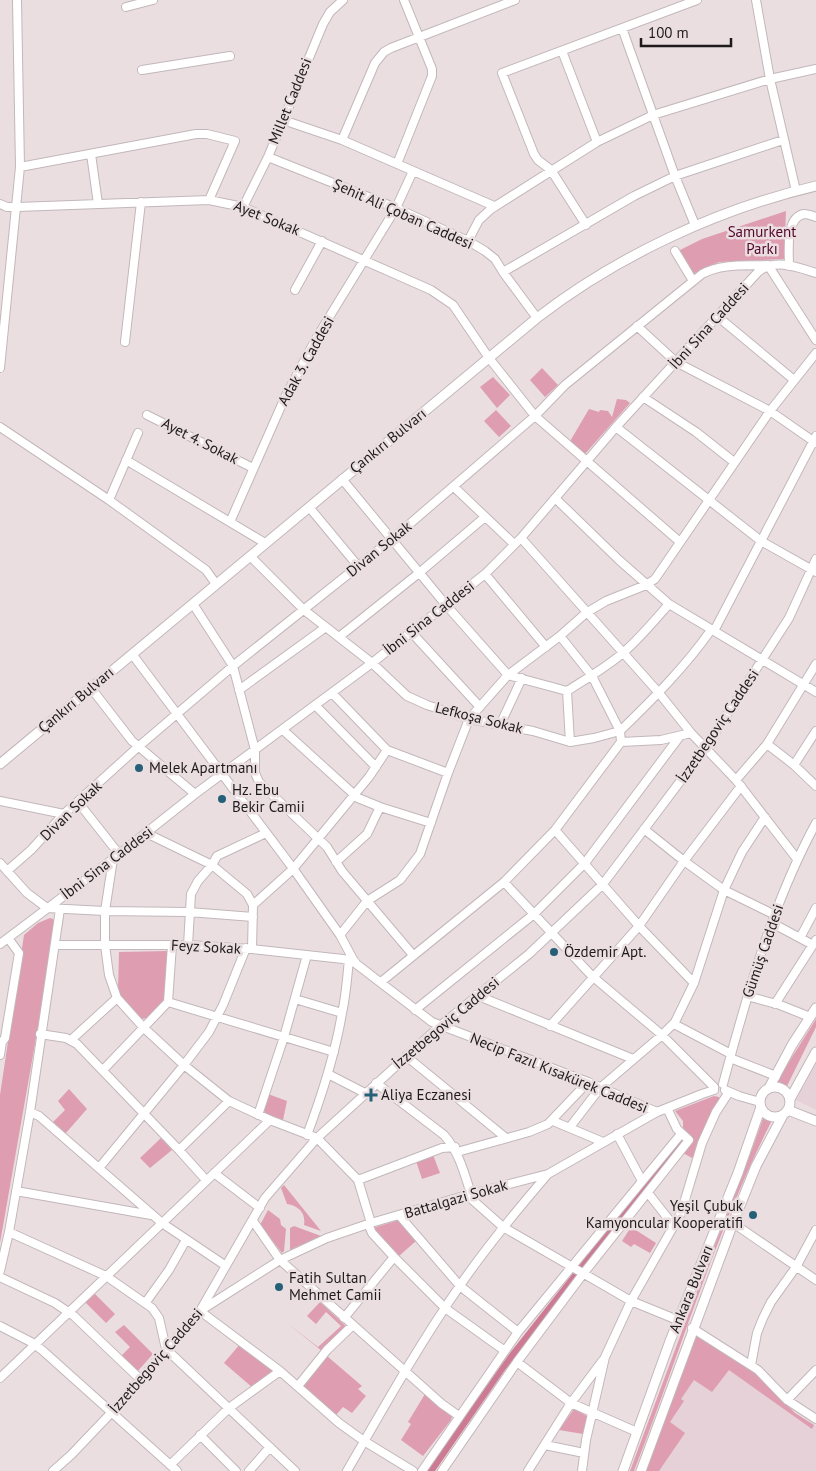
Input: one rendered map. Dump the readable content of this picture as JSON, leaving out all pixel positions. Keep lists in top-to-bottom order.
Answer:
{
  "streets": {
    "main road": ["Çankırı Bulvarı", "Ankara Bulvarı"],
    "street": [
      "Millet Caddesi",
      "Şehit Ali Çoban Caddesi",
      "Ayet Sokak",
      "İbni Sina Caddesi",
      "Adak 3. Caddesi",
      "Ayet 4. Sokak",
      "Divan Sokak",
      "Lefkoşa Sokak",
      "İzzetbegoviç Caddesi",
      "Feyz Sokak",
      "Gümüş Caddesi",
      "Necip Fazıl Kısakürek Caddesi",
      "Battalgazi Sokak"
    ]
  },
  "crossings": [
    ["Millet Caddesi", "Şehit Ali Çoban Caddesi"],
    ["Millet Caddesi", "Ayet Sokak"],
    ["Şehit Ali Çoban Caddesi", "Adak 3. Caddesi"],
    ["Şehit Ali Çoban Caddesi", "Çankırı Bulvarı"],
    ["Ayet Sokak", "İbni Sina Caddesi"],
    ["Ayet Sokak", "Adak 3. Caddesi"],
    ["Ayet Sokak", "Çankırı Bulvarı"],
    ["Ayet Sokak", "Divan Sokak"],
    ["İbni Sina Caddesi", "Divan Sokak"],
    ["İbni Sina Caddesi", "Lefkoşa Sokak"],
    ["İbni Sina Caddesi", "Necip Fazıl Kısakürek Caddesi"],
    ["Adak 3. Caddesi", "Ayet 4. Sokak"],
    ["Çankırı Bulvarı", "Lefkoşa Sokak"],
    ["Çankırı Bulvarı", "Necip Fazıl Kısakürek Caddesi"],
    ["Divan Sokak", "Lefkoşa Sokak"],
    ["Divan Sokak", "Necip Fazıl Kısakürek Caddesi"],
    ["İzzetbegoviç Caddesi", "Necip Fazıl Kısakürek Caddesi"],
    ["İzzetbegoviç Caddesi", "Battalgazi Sokak"],
    ["Feyz Sokak", "Necip Fazıl Kısakürek Caddesi"],
    ["Necip Fazıl Kısakürek Caddesi", "Battalgazi Sokak"]
  ],
  "parks": ["Samurkent Parkı"],
  "places": {
    "other": [
      "Melek Apartmanı",
      "Hz. Ebu Bekir Camii",
      "Özdemir Apt.",
      "Yeşil Çubuk Kamyoncular Kooperatifi",
      "Fatih Sultan Mehmet Camii"
    ],
    "health": ["Aliya Eczanesi"]
  },
  "scale_bar": "100 m"
}
